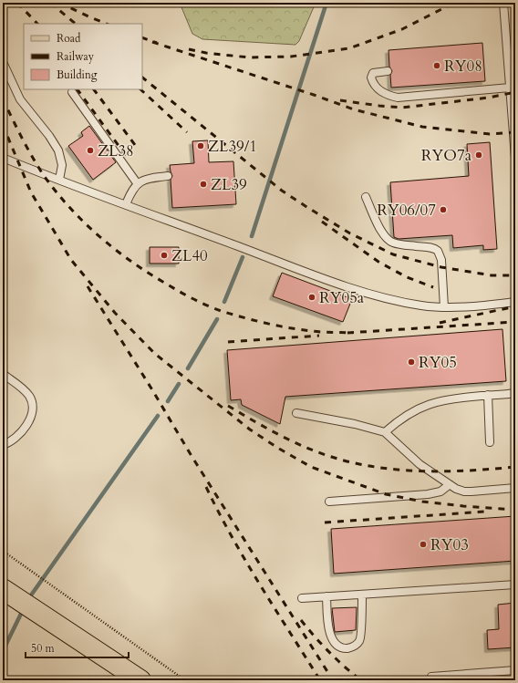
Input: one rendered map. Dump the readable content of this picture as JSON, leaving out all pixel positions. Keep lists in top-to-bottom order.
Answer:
{
  "places": [
    "RY08",
    "ZL39/1",
    "ZL38",
    "RYO7a",
    "ZL39",
    "RY06/07",
    "ZL40",
    "RY05a",
    "RY05",
    "RY03"
  ],
  "legend": ["Road", "Railway", "Building"],
  "scale_bar": "50 m"
}
